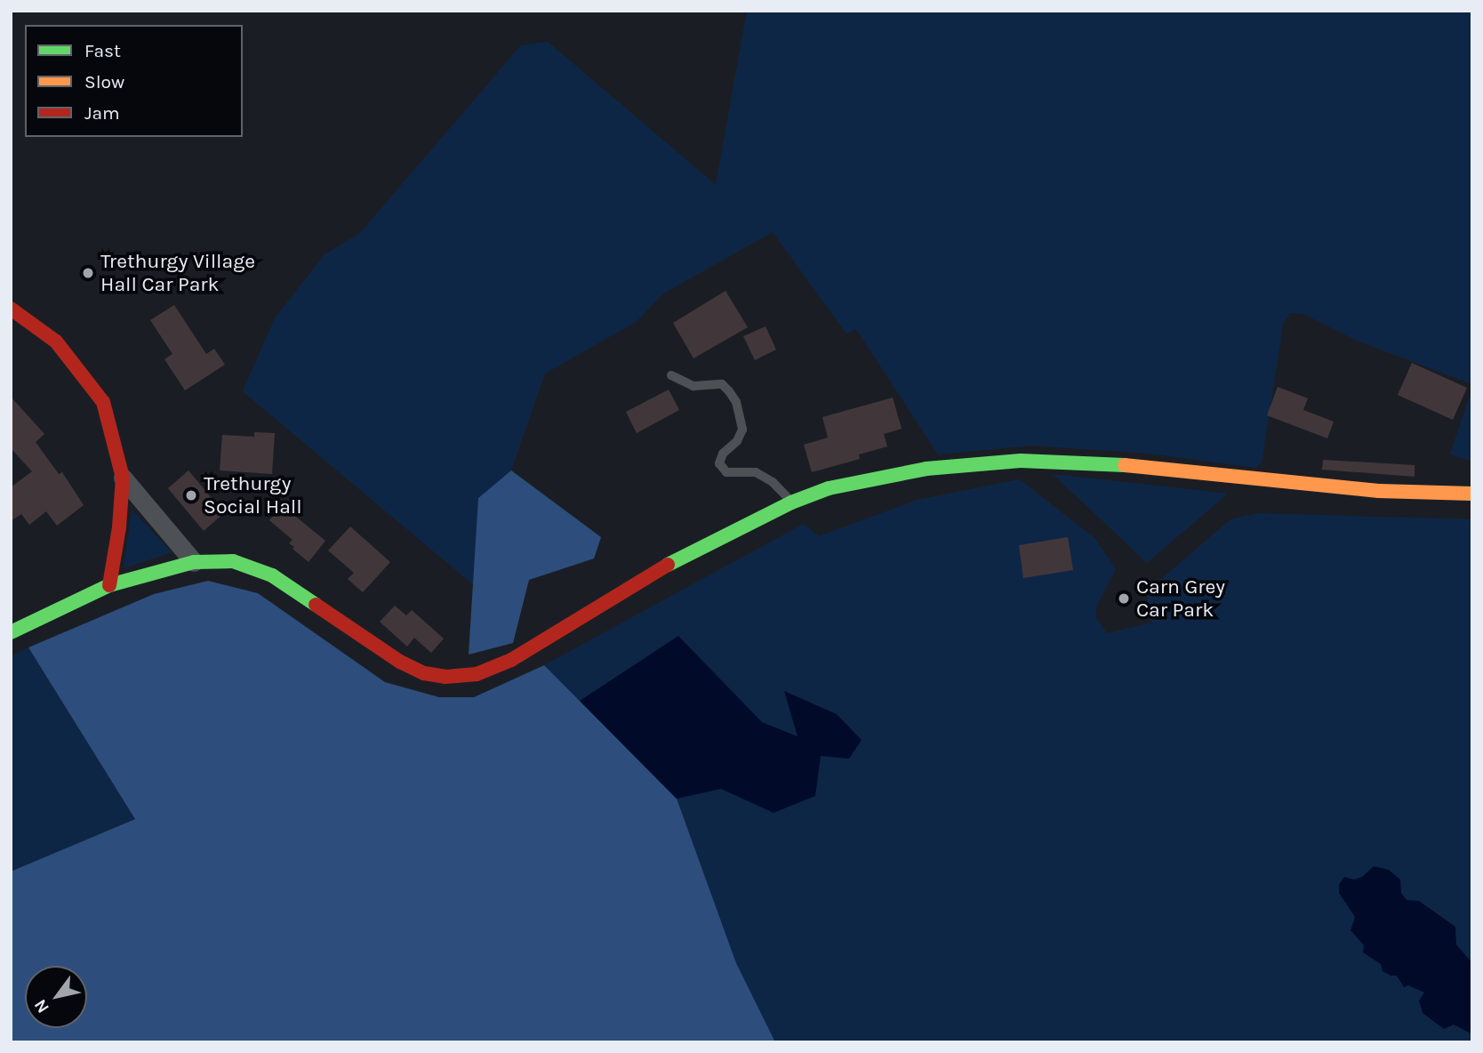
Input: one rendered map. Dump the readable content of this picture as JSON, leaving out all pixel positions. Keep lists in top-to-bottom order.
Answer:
{
  "places": ["Trethurgy Village Hall Car Park", "Trethurgy Social Hall", "Carn Grey Car Park"],
  "legend": ["Fast", "Slow", "Jam"],
  "north": "bottom left"
}
